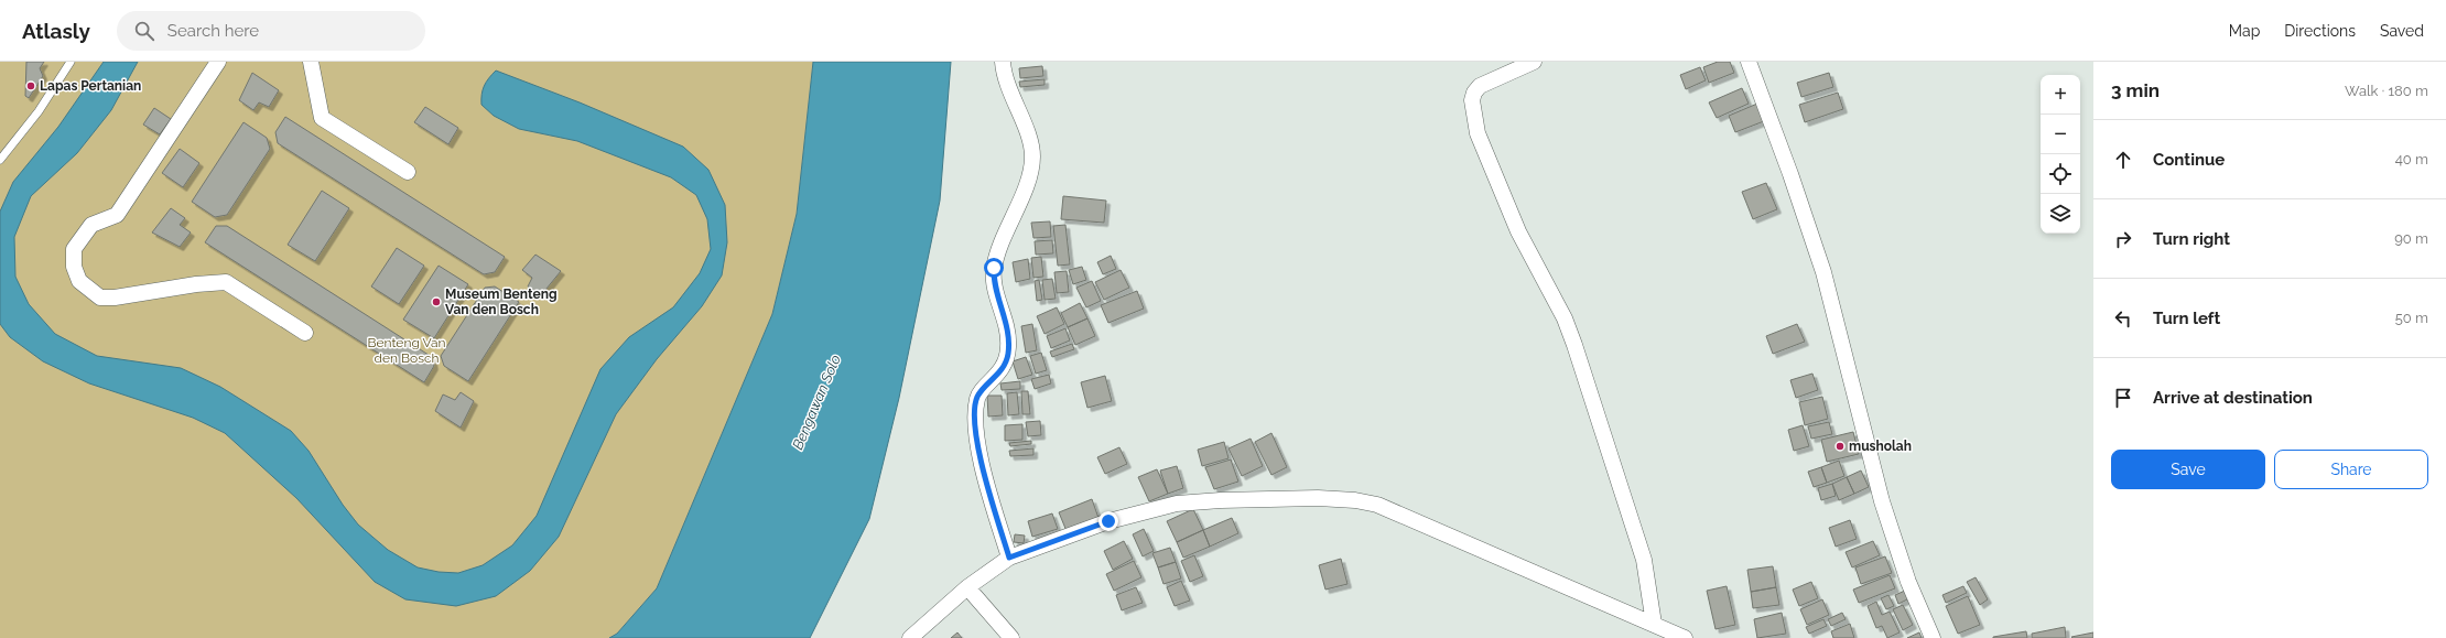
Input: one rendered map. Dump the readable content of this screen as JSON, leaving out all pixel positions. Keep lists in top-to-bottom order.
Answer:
{
  "water": ["Bengawan Solo"],
  "parks": ["Benteng Van den Bosch"],
  "places": ["Lapas Pertanian", "Museum Benteng Van den Bosch", "musholah"],
  "page": {
    "header": "Atlasly",
    "search": "Search here",
    "nav": ["Map", "Directions", "Saved"],
    "heading": ["3 min", "Walk · 180 m"],
    "map_buttons": ["+", "−"],
    "list": [
      ["Continue", "40 m"],
      ["Turn right", "90 m"],
      ["Turn left", "50 m"],
      "Arrive at destination"
    ],
    "buttons": ["Save", "Share"]
  }
}
